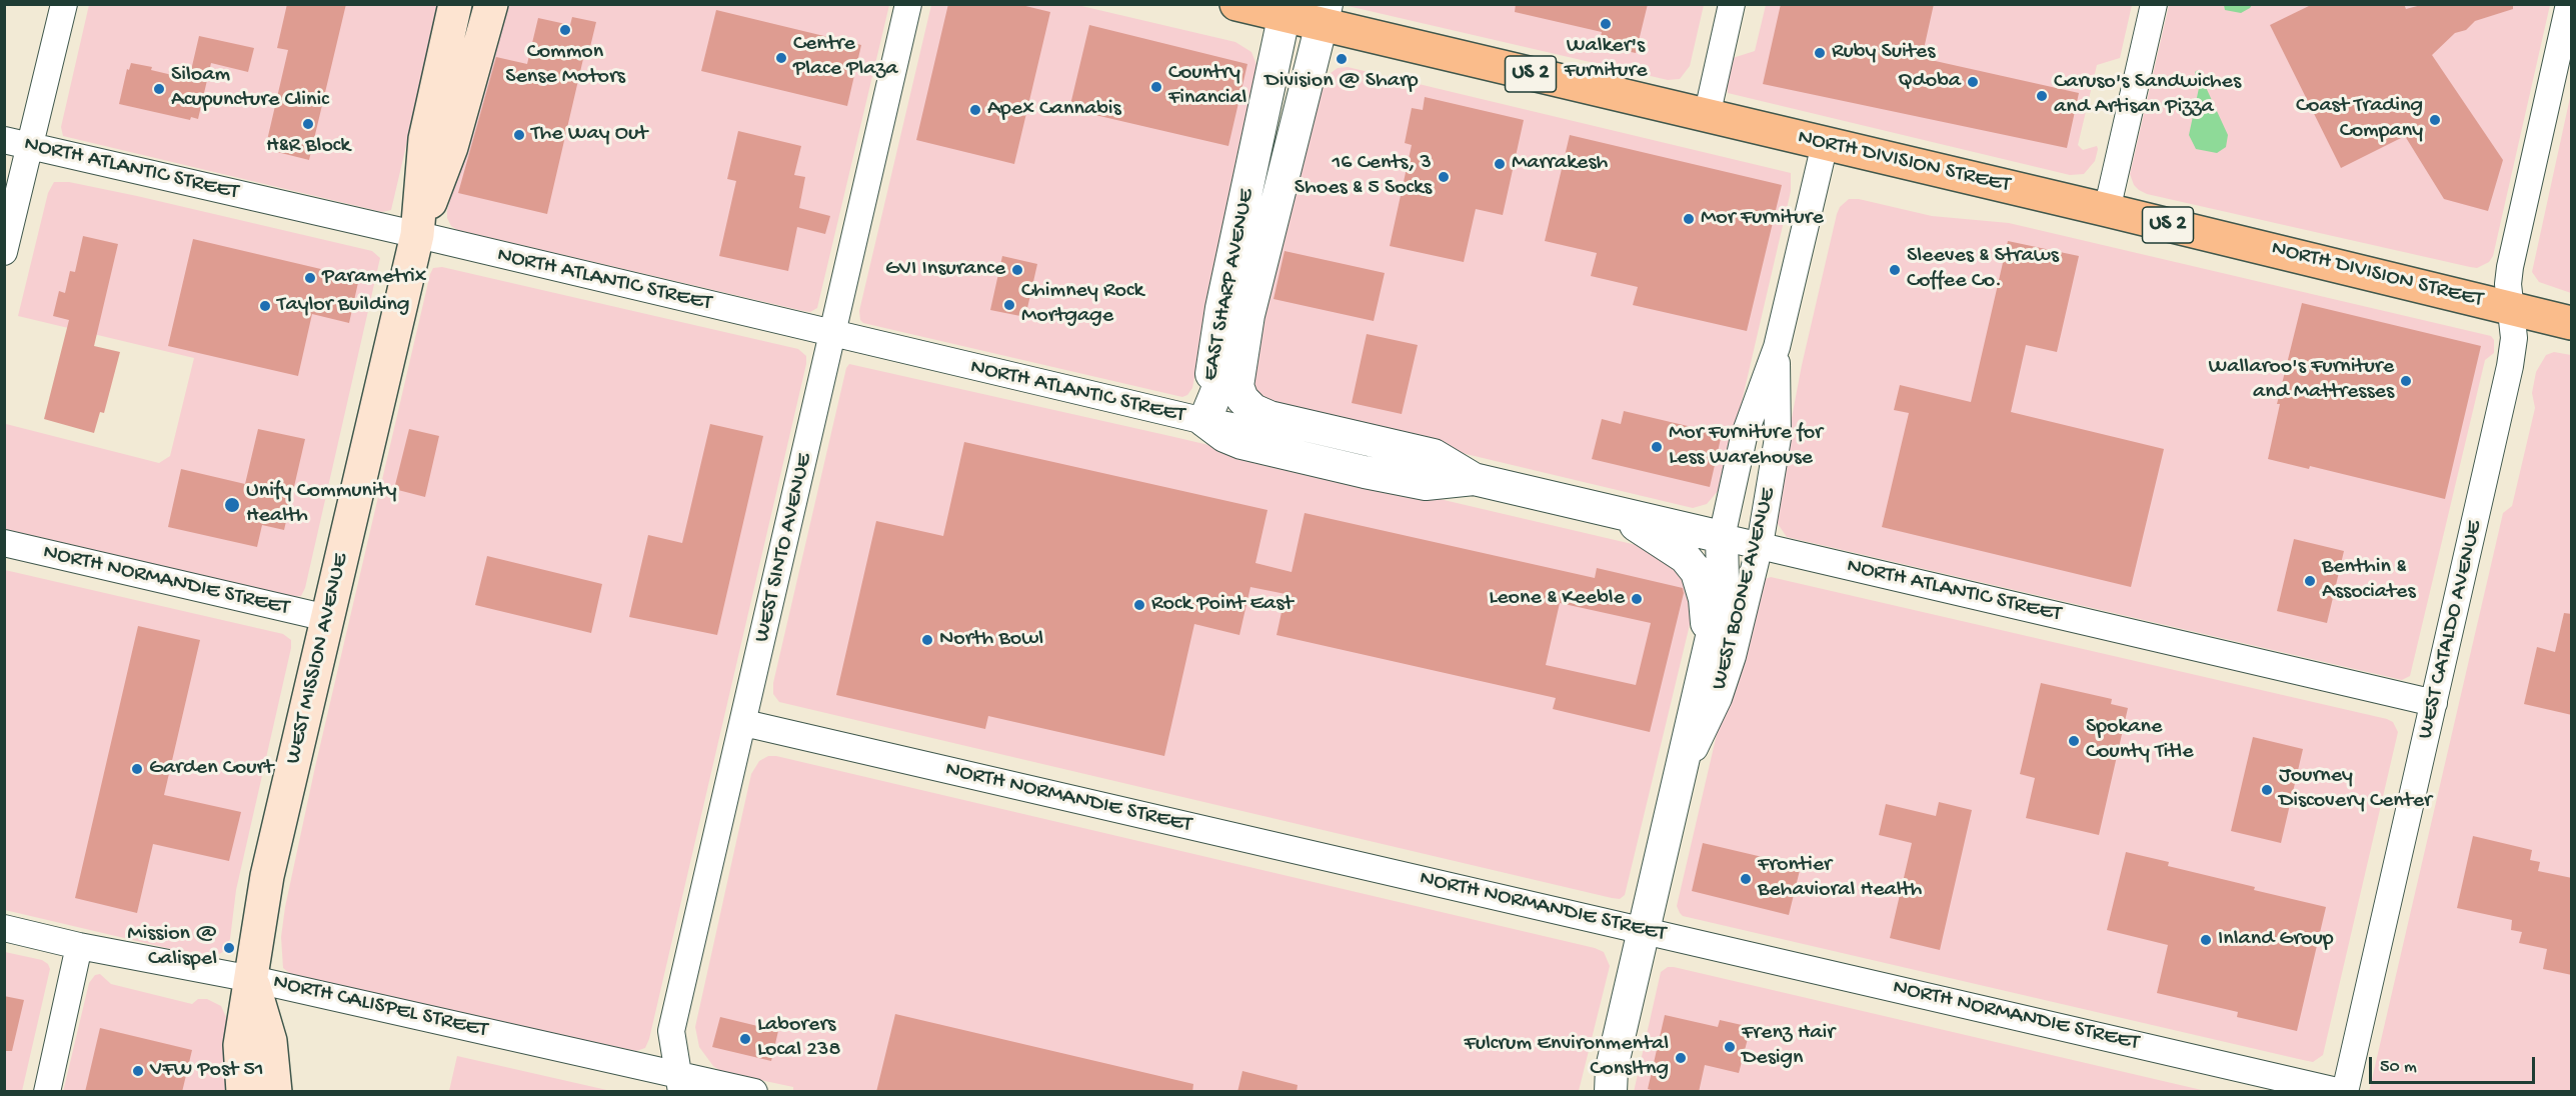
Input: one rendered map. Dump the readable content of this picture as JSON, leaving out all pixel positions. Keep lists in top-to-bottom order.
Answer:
{
  "streets": {
    "main road": ["US 2", "NORTH DIVISION STREET", "WEST MISSION AVENUE"],
    "street": [
      "NORTH ATLANTIC STREET",
      "EAST SHARP AVENUE",
      "WEST SINTO AVENUE",
      "NORTH NORMANDIE STREET",
      "WEST BOONE AVENUE",
      "WEST CATALDO AVENUE",
      "NORTH CALISPEL STREET"
    ]
  },
  "crossings": [
    ["NORTH DIVISION STREET", "EAST SHARP AVENUE"],
    ["NORTH DIVISION STREET", "WEST BOONE AVENUE"],
    ["NORTH DIVISION STREET", "WEST CATALDO AVENUE"],
    ["NORTH ATLANTIC STREET", "EAST SHARP AVENUE"],
    ["NORTH ATLANTIC STREET", "WEST SINTO AVENUE"],
    ["NORTH ATLANTIC STREET", "WEST BOONE AVENUE"],
    ["NORTH ATLANTIC STREET", "WEST CATALDO AVENUE"],
    ["NORTH ATLANTIC STREET", "WEST MISSION AVENUE"],
    ["WEST SINTO AVENUE", "NORTH NORMANDIE STREET"],
    ["WEST SINTO AVENUE", "NORTH CALISPEL STREET"],
    ["NORTH NORMANDIE STREET", "WEST BOONE AVENUE"],
    ["NORTH NORMANDIE STREET", "WEST CATALDO AVENUE"],
    ["NORTH NORMANDIE STREET", "WEST MISSION AVENUE"],
    ["WEST MISSION AVENUE", "NORTH CALISPEL STREET"]
  ],
  "places": [
    "Walker's Furniture",
    "Common Sense Motors",
    "Ruby Suites",
    "Centre Place Plaza",
    "Division @ Sharp",
    "Qdoba",
    "Country Financial",
    "Siloam Acupuncture Clinic",
    "Caruso's Sandwiches and Artisan Pizza",
    "Apex Cannabis",
    "Coast Trading Company",
    "H&R Block",
    "The Way Out",
    "Marrakesh",
    "16 Cents, 3 Shoes & 5 Socks",
    "Mor Furniture",
    "GVI Insurance",
    "Sleeves & Straws Coffee Co.",
    "Parametrix",
    "Chimney Rock Mortgage",
    "Taylor Building",
    "Wallaroo's Furniture and Mattresses",
    "Mor Furniture for Less Warehouse",
    "Unify Community Health",
    "Benthin & Associates",
    "Leone & Keeble",
    "Rock Point East",
    "North Bowl",
    "Spokane County Title",
    "Garden Court",
    "Journey Discovery Center",
    "Frontier Behavioral Health",
    "Inland Group",
    "Mission @ Calispel",
    "Laborers Local 238",
    "Frenz Hair Design",
    "Fulcrum Environmental Consltng",
    "VFW Post 51"
  ],
  "scale_bar": "50 m"
}
